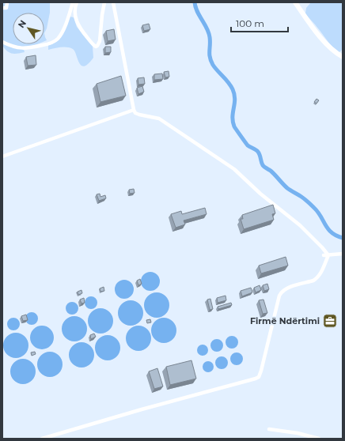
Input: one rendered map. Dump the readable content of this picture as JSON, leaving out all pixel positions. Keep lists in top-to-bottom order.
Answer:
{
  "places": {
    "office": ["Firmë Ndërtimi"]
  },
  "scale_bar": "100 m",
  "north": "top left"
}
